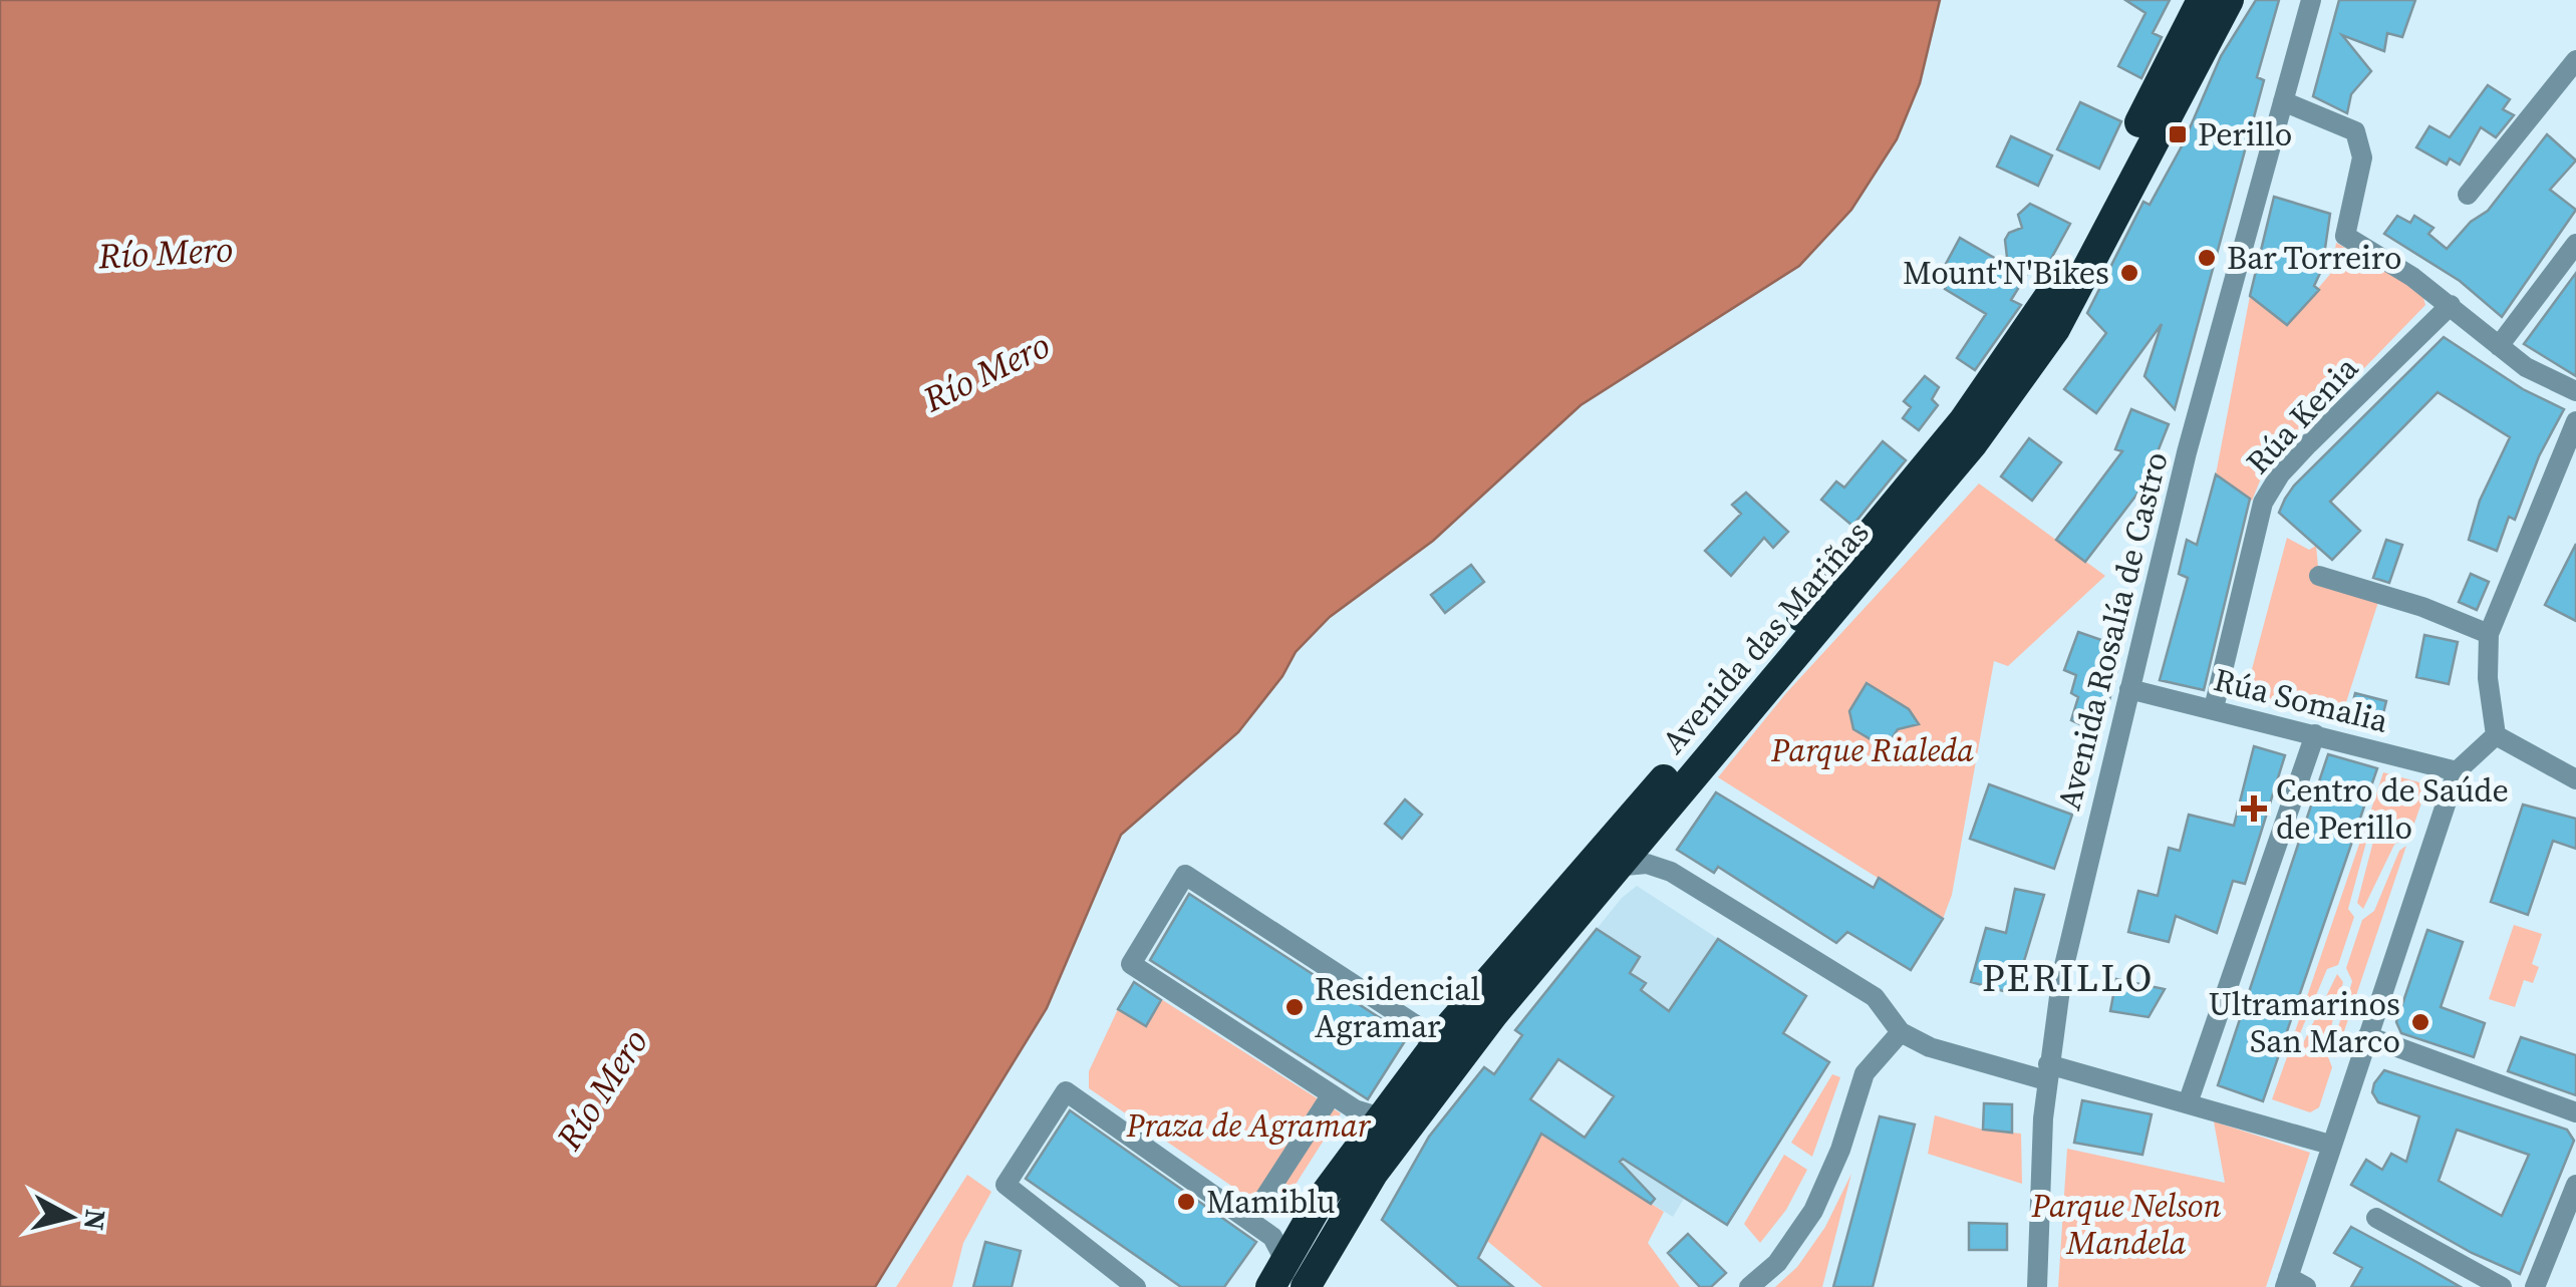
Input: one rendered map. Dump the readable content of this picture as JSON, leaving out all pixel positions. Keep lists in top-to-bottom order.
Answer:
{
  "streets": {
    "highway": ["Avenida das Mariñas"],
    "street": ["Rúa Kenia", "Avenida Rosalía de Castro", "Rúa Somalia"]
  },
  "crossings": [
    ["Rúa Kenia", "Rúa Somalia"],
    ["Avenida Rosalía de Castro", "Rúa Somalia"]
  ],
  "districts": ["PERILLO"],
  "water": ["Río Mero"],
  "parks": ["Parque Rialeda", "Praza de Agramar", "Parque Nelson Mandela"],
  "places": {
    "transit": ["Perillo"],
    "other": [
      "Bar Torreiro",
      "Mount'N'Bikes",
      "Residencial Agramar",
      "Ultramarinos San Marco",
      "Mamiblu"
    ],
    "health": ["Centro de Saúde de Perillo"]
  },
  "north": "right"
}
